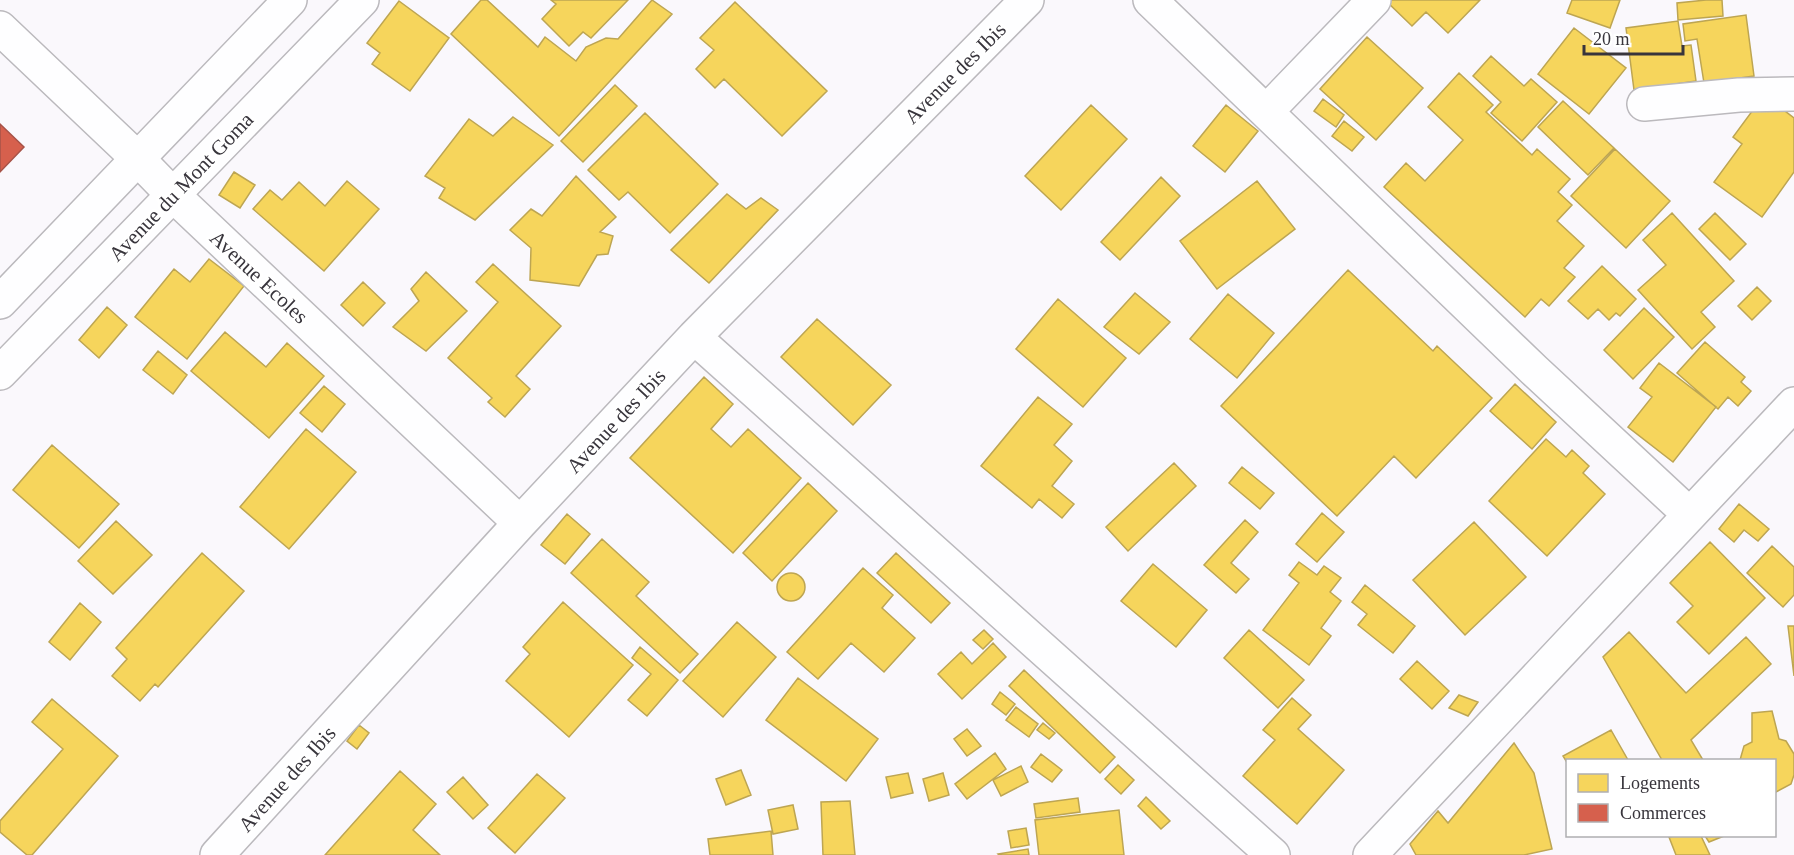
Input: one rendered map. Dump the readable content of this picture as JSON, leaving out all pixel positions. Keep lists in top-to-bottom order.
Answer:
{
  "streets": {
    "street": ["Avenue des Ibis", "Avenue du Mont Goma", "Avenue Ecoles"]
  },
  "crossings": [
    ["Avenue des Ibis", "Avenue Ecoles"],
    ["Avenue du Mont Goma", "Avenue Ecoles"]
  ],
  "legend": ["Logements", "Commerces"],
  "scale_bar": "20 m"
}
